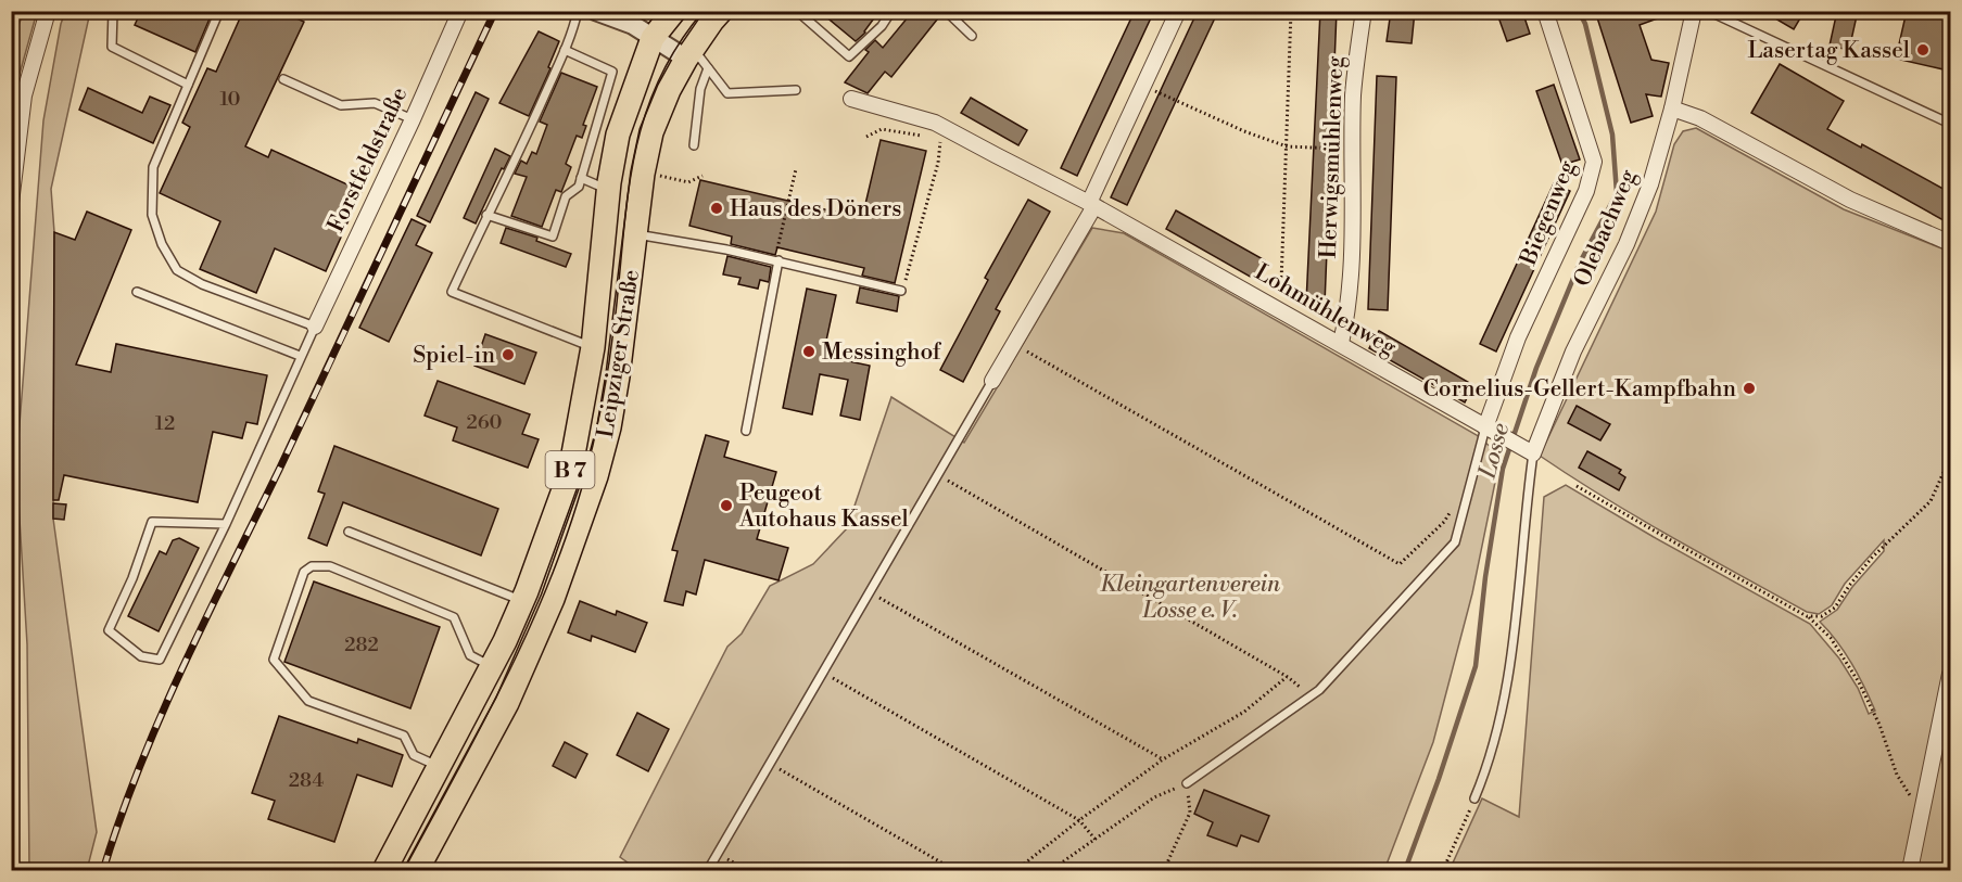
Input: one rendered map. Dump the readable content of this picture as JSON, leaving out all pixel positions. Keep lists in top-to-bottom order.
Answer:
{
  "streets": {
    "main road": ["Leipziger Straße", "B 7"],
    "street": [
      "Herwigsmühlenweg",
      "Forstfeldstraße",
      "Biegenweg",
      "Olebachweg",
      "Lohmühlenweg"
    ]
  },
  "crossings": [
    ["Herwigsmühlenweg", "Lohmühlenweg"],
    ["Biegenweg", "Lohmühlenweg"],
    ["Olebachweg", "Lohmühlenweg"]
  ],
  "water": ["Losse"],
  "parks": ["Kleingartenverein Losse e. V."],
  "places": [
    "Lasertag Kassel",
    "Haus des Döners",
    "Messinghof",
    "Spiel-in",
    "Cornelius-Gellert-Kampfbahn",
    "Peugeot Autohaus Kassel"
  ],
  "house_numbers": [
    "10",
    "260",
    "12",
    "282",
    "284"
  ]
}
